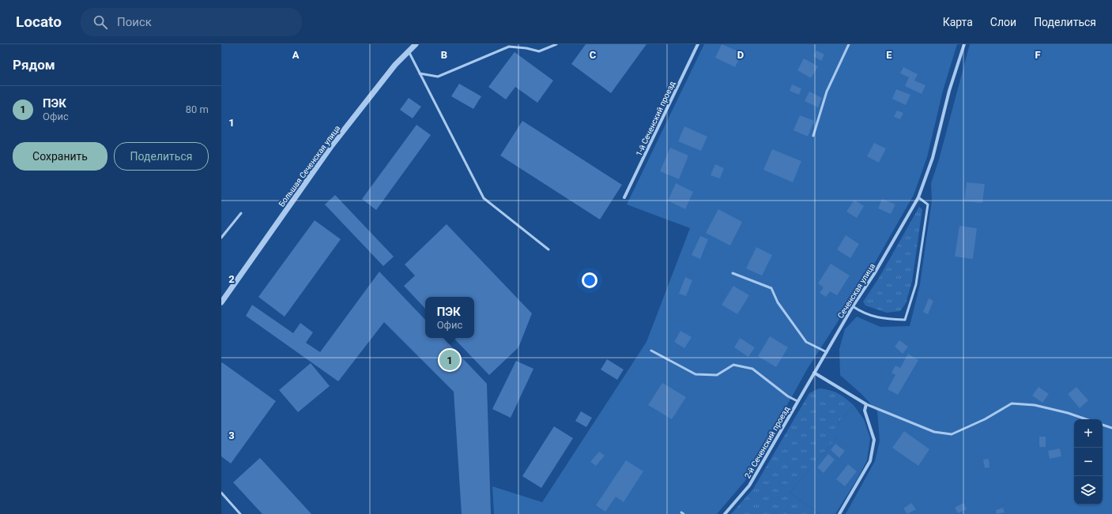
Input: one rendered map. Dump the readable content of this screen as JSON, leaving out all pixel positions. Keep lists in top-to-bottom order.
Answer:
{
  "streets": {
    "street": [
      "1-й Сеченский проезд",
      "Большая Сеченская улица",
      "Сеченская улица",
      "2-й Сеченский проезд"
    ]
  },
  "crossings": [
    ["Сеченская улица", "2-й Сеченский проезд"]
  ],
  "page": {
    "header": "Locato",
    "search": "Поиск",
    "nav": ["Карта", "Слои", "Поделиться"],
    "heading": "Рядом",
    "list": [
      {
        "mark": "1",
        "name": "ПЭК",
        "note": "Офис",
        "value": "80 m"
      }
    ],
    "buttons": ["Сохранить", "Поделиться"],
    "popup": ["ПЭК", "Офис"],
    "pins": "1",
    "map_buttons": ["+", "−"]
  },
  "grid": {
    "columns": [
      "A",
      "B",
      "C",
      "D",
      "E",
      "F"
    ],
    "rows": ["1", "2", "3"]
  }
}
